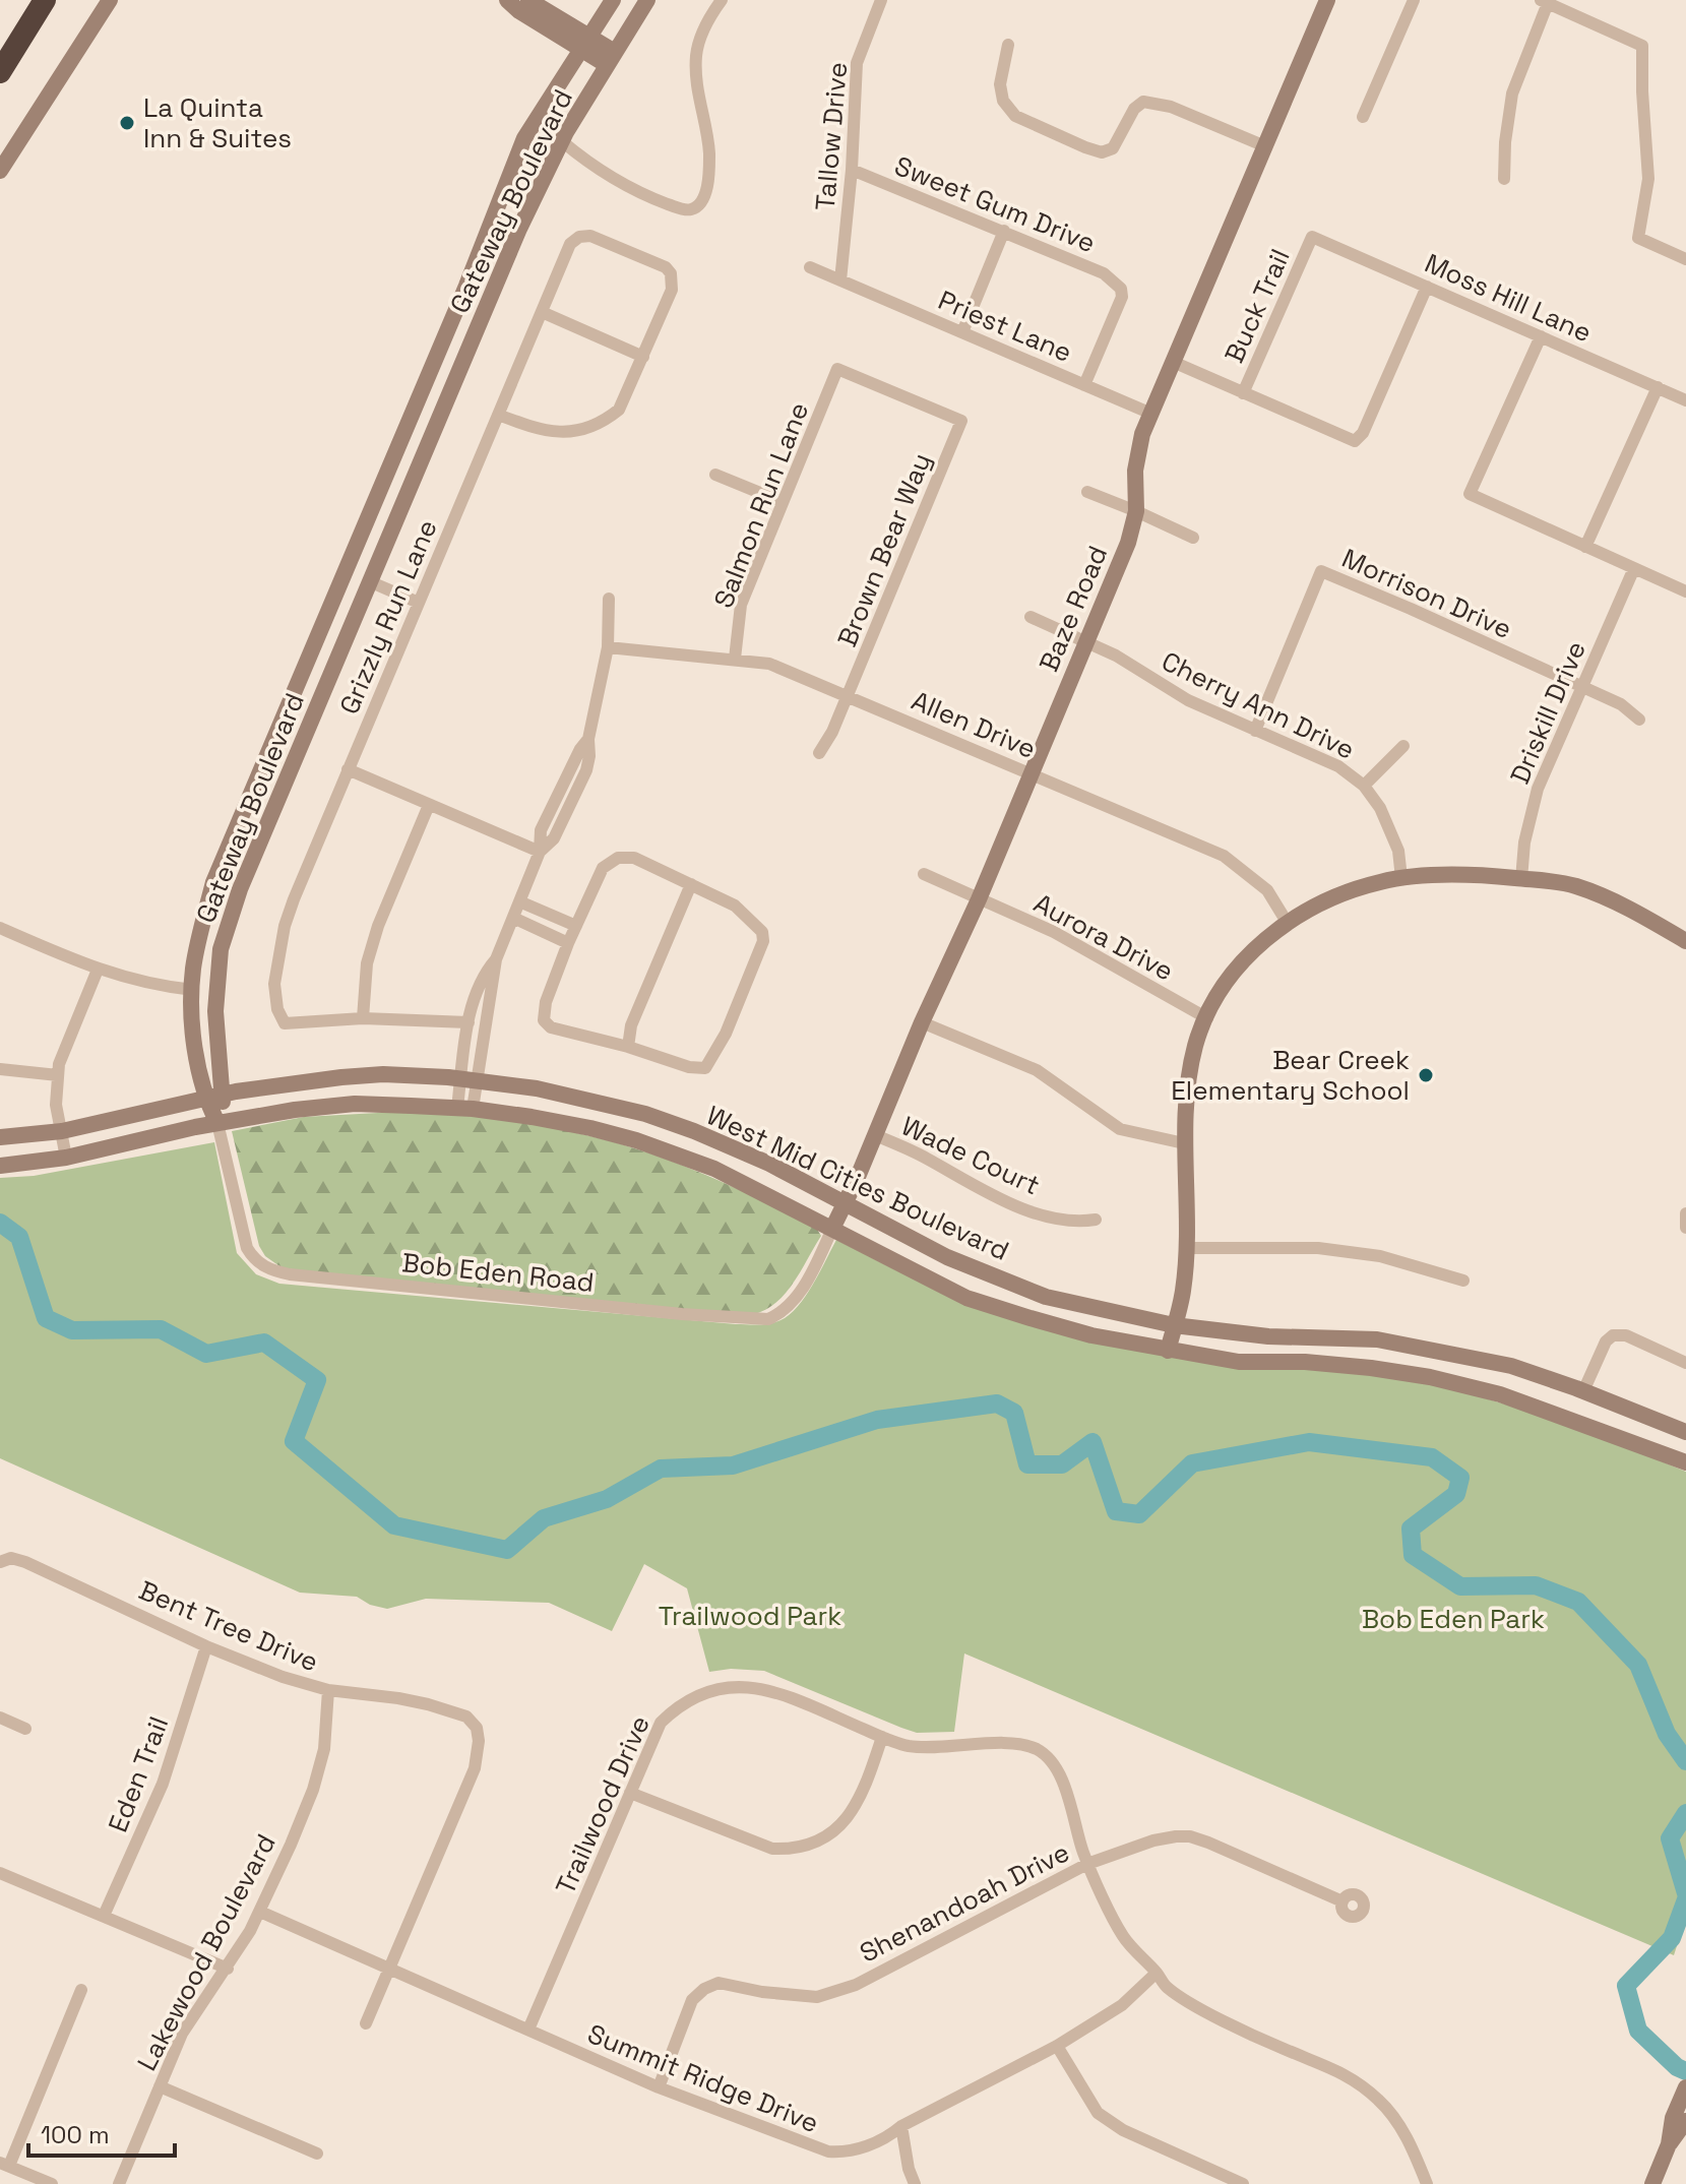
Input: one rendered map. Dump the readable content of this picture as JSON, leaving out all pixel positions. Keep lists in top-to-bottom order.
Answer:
{
  "streets": {
    "street": [
      "Tallow Drive",
      "Gateway Boulevard",
      "Sweet Gum Drive",
      "Moss Hill Lane",
      "Buck Trail",
      "Priest Lane",
      "Salmon Run Lane",
      "Brown Bear Way",
      "Morrison Drive",
      "Baze Road",
      "Grizzly Run Lane",
      "Cherry Ann Drive",
      "Driskill Drive",
      "Allen Drive",
      "Aurora Drive",
      "Wade Court",
      "West Mid Cities Boulevard",
      "Bob Eden Road",
      "Bent Tree Drive",
      "Eden Trail",
      "Trailwood Drive",
      "Shenandoah Drive",
      "Lakewood Boulevard",
      "Summit Ridge Drive"
    ]
  },
  "crossings": [
    ["Tallow Drive", "Sweet Gum Drive"],
    ["Tallow Drive", "Priest Lane"],
    ["Gateway Boulevard", "West Mid Cities Boulevard"],
    ["Gateway Boulevard", "Bob Eden Road"],
    ["Sweet Gum Drive", "Priest Lane"],
    ["Moss Hill Lane", "Buck Trail"],
    ["Priest Lane", "Baze Road"],
    ["Salmon Run Lane", "Brown Bear Way"],
    ["Salmon Run Lane", "Allen Drive"],
    ["Brown Bear Way", "Allen Drive"],
    ["Morrison Drive", "Cherry Ann Drive"],
    ["Morrison Drive", "Driskill Drive"],
    ["Baze Road", "Cherry Ann Drive"],
    ["Baze Road", "Allen Drive"],
    ["Baze Road", "Aurora Drive"],
    ["Baze Road", "Wade Court"],
    ["Baze Road", "West Mid Cities Boulevard"],
    ["Baze Road", "Bob Eden Road"],
    ["West Mid Cities Boulevard", "Bob Eden Road"],
    ["Bent Tree Drive", "Eden Trail"],
    ["Bent Tree Drive", "Lakewood Boulevard"],
    ["Bent Tree Drive", "Summit Ridge Drive"],
    ["Trailwood Drive", "Shenandoah Drive"],
    ["Trailwood Drive", "Summit Ridge Drive"],
    ["Shenandoah Drive", "Summit Ridge Drive"],
    ["Lakewood Boulevard", "Summit Ridge Drive"]
  ],
  "parks": ["Trailwood Park", "Bob Eden Park"],
  "places": ["La Quinta Inn & Suites", "Bear Creek Elementary School"],
  "scale_bar": "100 m"
}
